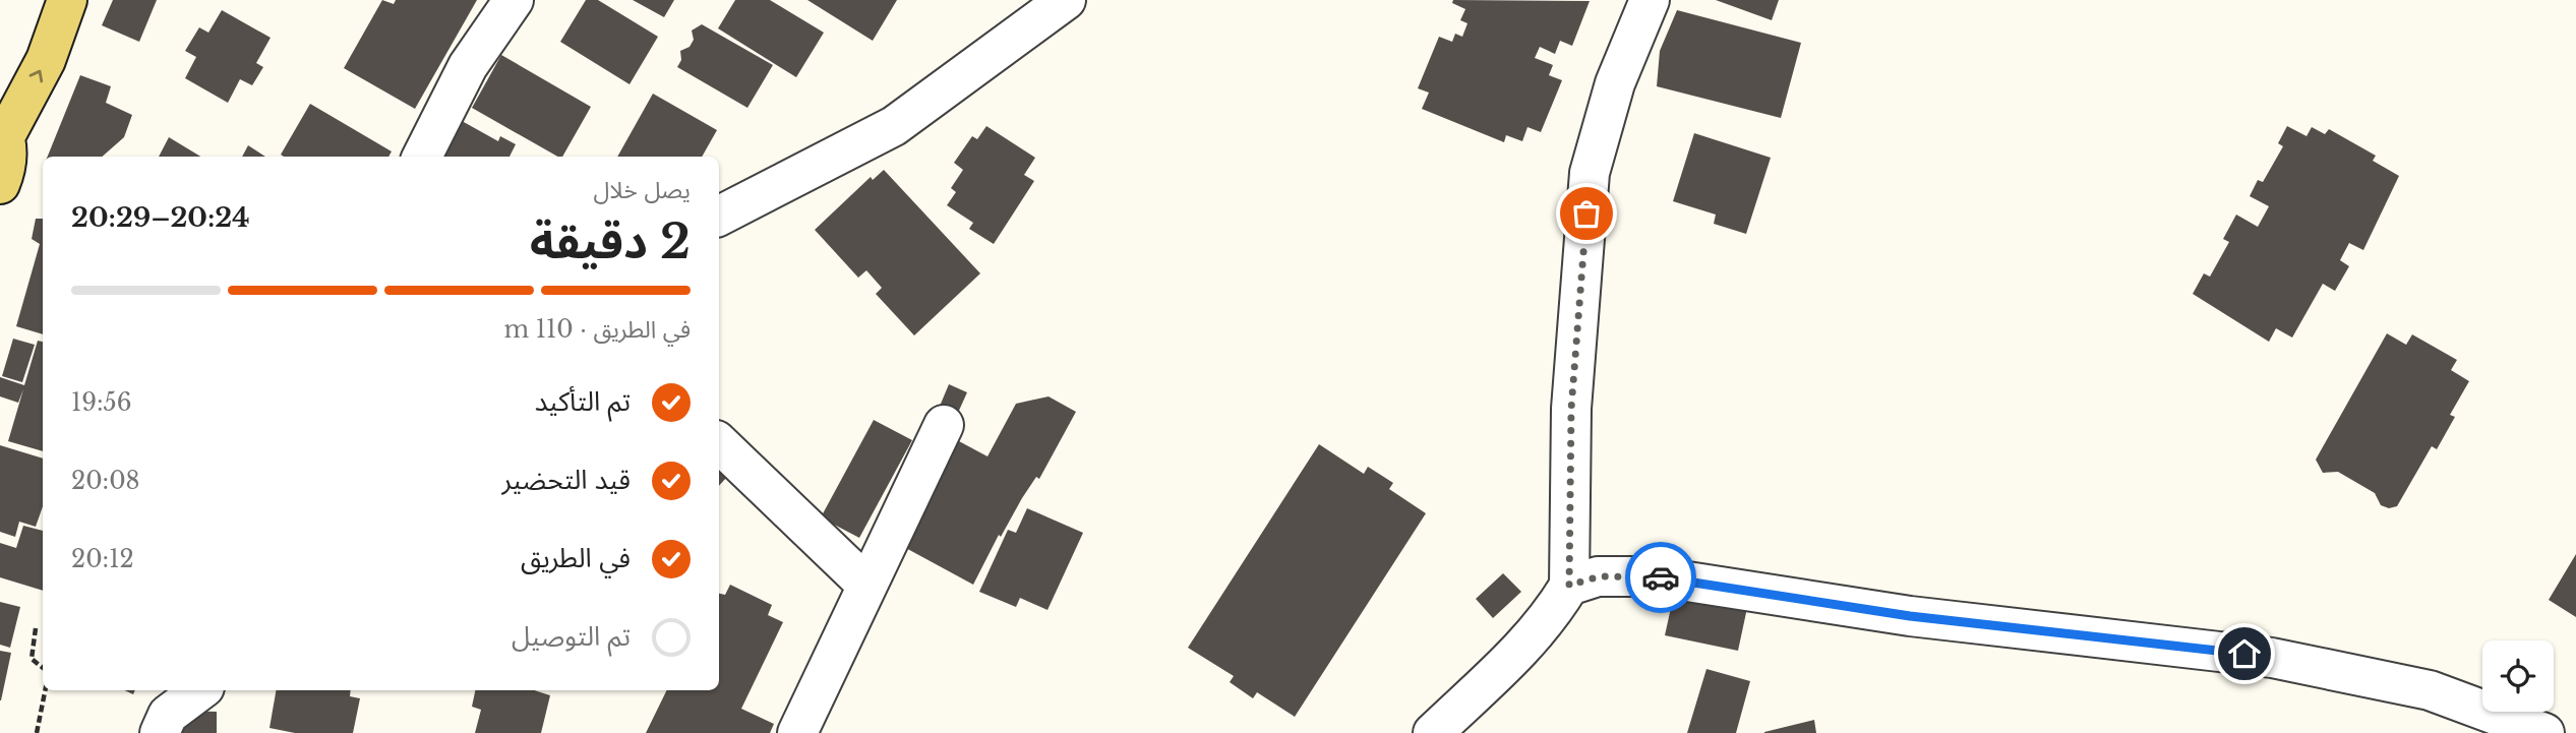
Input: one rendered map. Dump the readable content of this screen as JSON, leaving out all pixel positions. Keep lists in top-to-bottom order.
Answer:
{
  "page": {
    "heading": ["2 دقيقة", "يصل خلال", "20:24–20:29"],
    "bar": "في الطريق · 110 m",
    "list": [
      ["تم التأكيد", "19:56"],
      ["قيد التحضير", "20:08"],
      ["في الطريق", "20:12"],
      "تم التوصيل"
    ]
  }
}
